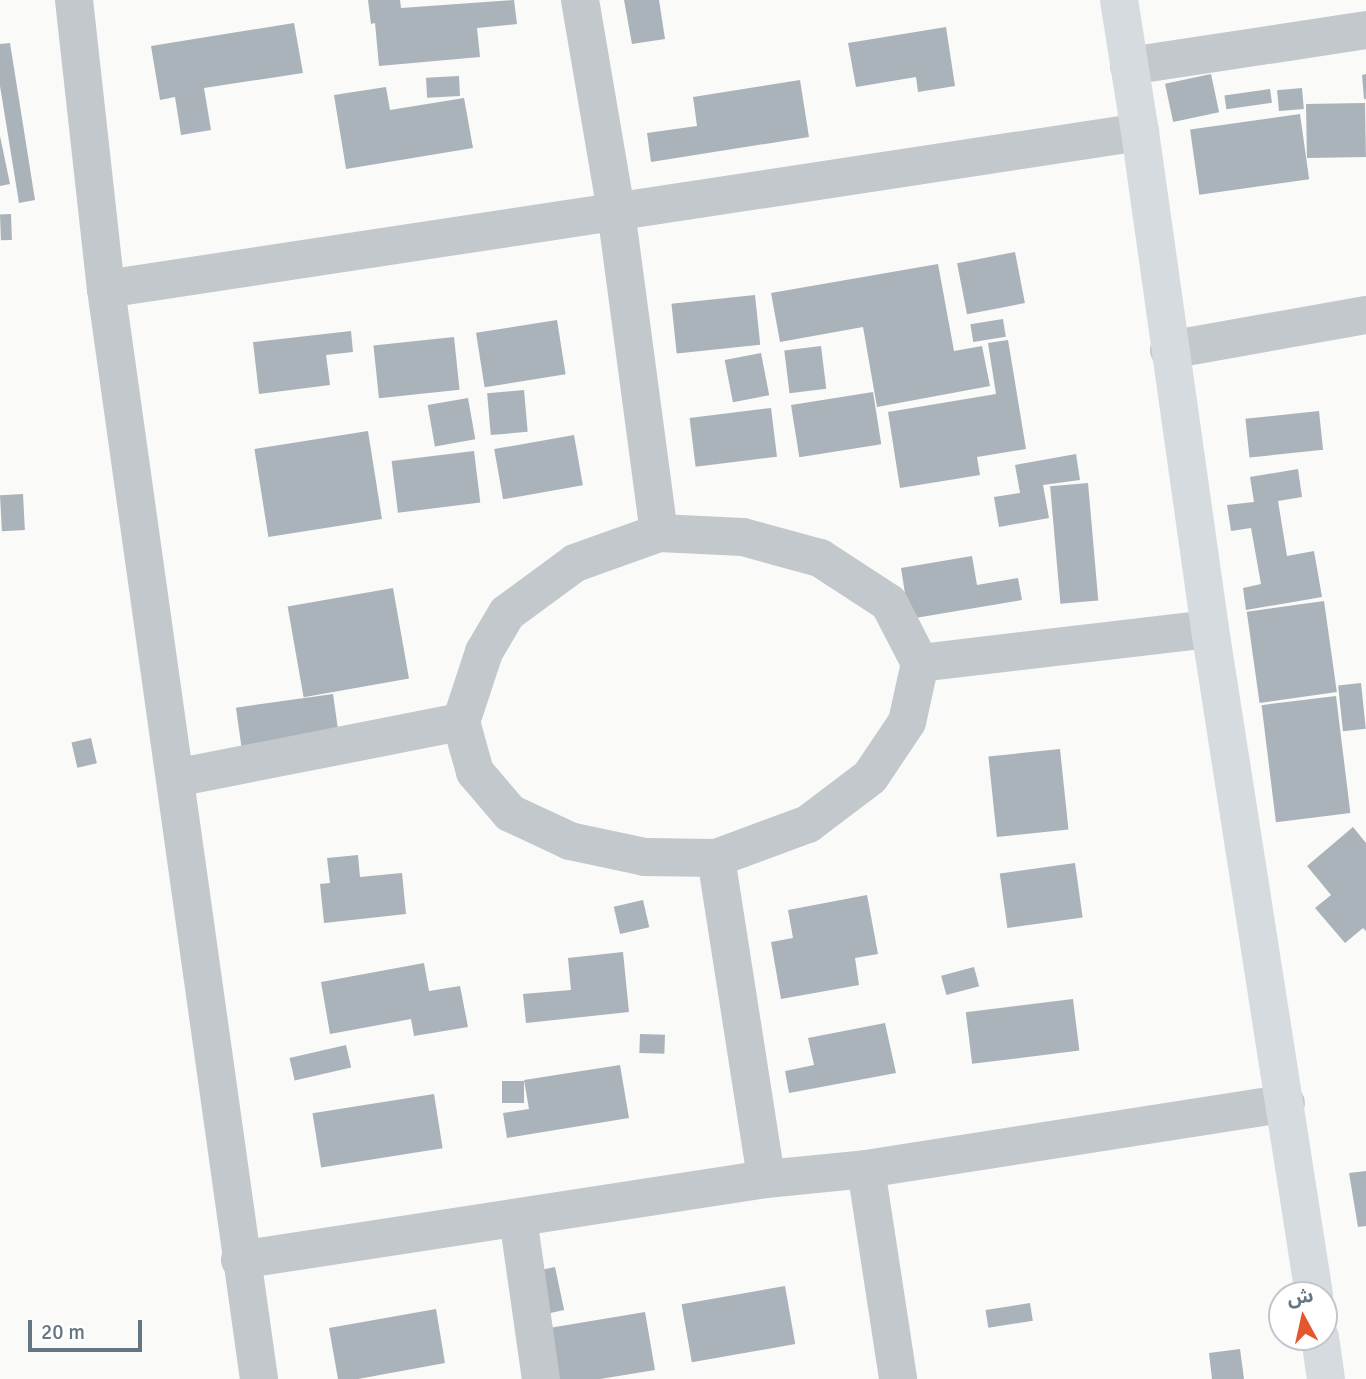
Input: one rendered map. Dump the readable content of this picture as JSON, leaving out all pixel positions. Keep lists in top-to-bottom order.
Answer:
{
  "scale_bar": "20 m",
  "north": "top"
}
